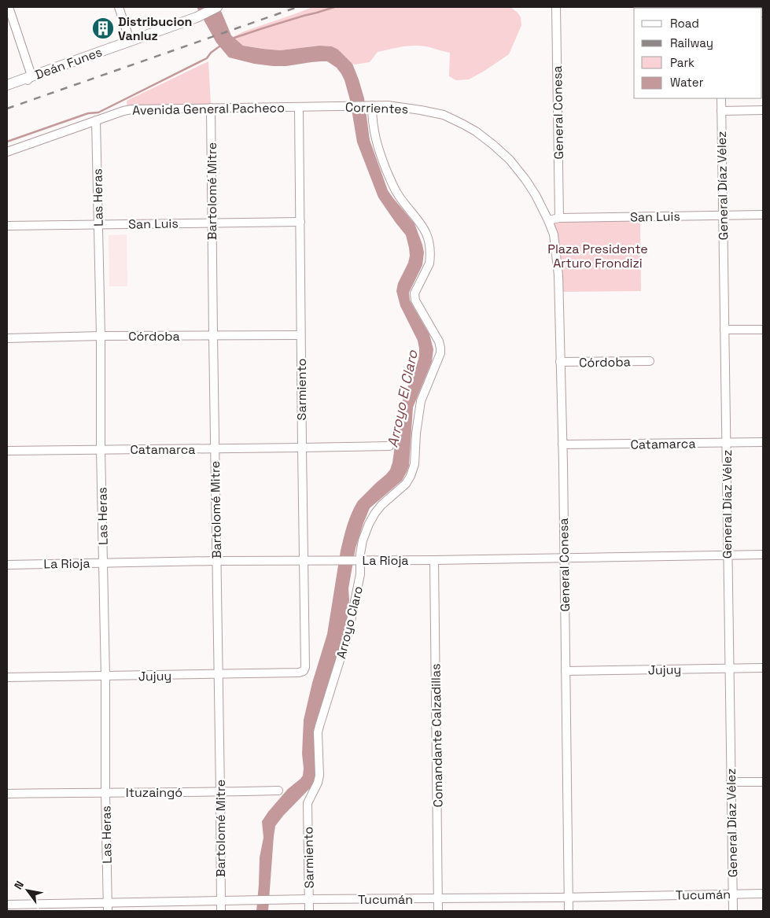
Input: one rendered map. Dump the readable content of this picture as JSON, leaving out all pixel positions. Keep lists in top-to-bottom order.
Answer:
{
  "streets": {
    "main road": ["Deán Funes"],
    "street": [
      "Corrientes",
      "Avenida General Pacheco",
      "General Conesa",
      "General Díaz Vélez",
      "Bartolomé Mitre",
      "Las Heras",
      "San Luis",
      "Córdoba",
      "Sarmiento",
      "Catamarca",
      "La Rioja",
      "Arroyo Claro",
      "Jujuy",
      "Comandante Calzadillas",
      "Ituzaingó",
      "Tucumán"
    ]
  },
  "crossings": [
    ["Corrientes", "Avenida General Pacheco"],
    ["Corrientes", "General Conesa"],
    ["Corrientes", "San Luis"],
    ["Corrientes", "Sarmiento"],
    ["Corrientes", "Arroyo Claro"],
    ["Avenida General Pacheco", "Bartolomé Mitre"],
    ["Avenida General Pacheco", "Las Heras"],
    ["Avenida General Pacheco", "Sarmiento"],
    ["General Conesa", "San Luis"],
    ["General Conesa", "Córdoba"],
    ["General Conesa", "Catamarca"],
    ["General Conesa", "La Rioja"],
    ["General Conesa", "Jujuy"],
    ["General Conesa", "Tucumán"],
    ["General Díaz Vélez", "San Luis"],
    ["General Díaz Vélez", "Catamarca"],
    ["General Díaz Vélez", "La Rioja"],
    ["General Díaz Vélez", "Jujuy"],
    ["General Díaz Vélez", "Tucumán"],
    ["Bartolomé Mitre", "San Luis"],
    ["Bartolomé Mitre", "Córdoba"],
    ["Bartolomé Mitre", "Catamarca"],
    ["Bartolomé Mitre", "La Rioja"],
    ["Bartolomé Mitre", "Jujuy"],
    ["Bartolomé Mitre", "Ituzaingó"],
    ["Bartolomé Mitre", "Tucumán"],
    ["Las Heras", "San Luis"],
    ["Las Heras", "Córdoba"],
    ["Las Heras", "Catamarca"],
    ["Las Heras", "La Rioja"],
    ["Las Heras", "Jujuy"],
    ["Las Heras", "Ituzaingó"],
    ["Las Heras", "Tucumán"],
    ["San Luis", "Sarmiento"],
    ["Córdoba", "Sarmiento"],
    ["Sarmiento", "Catamarca"],
    ["Sarmiento", "La Rioja"],
    ["Sarmiento", "Arroyo Claro"],
    ["Sarmiento", "Jujuy"],
    ["Sarmiento", "Tucumán"],
    ["La Rioja", "Arroyo Claro"],
    ["La Rioja", "Comandante Calzadillas"],
    ["Comandante Calzadillas", "Tucumán"]
  ],
  "water": ["Arroyo El Claro"],
  "parks": ["Plaza Presidente Arturo Frondizi"],
  "places": {
    "building": ["Distribucion Vanluz"]
  },
  "legend": [
    "Road",
    "Railway",
    "Park",
    "Water"
  ],
  "north": "top left"
}
